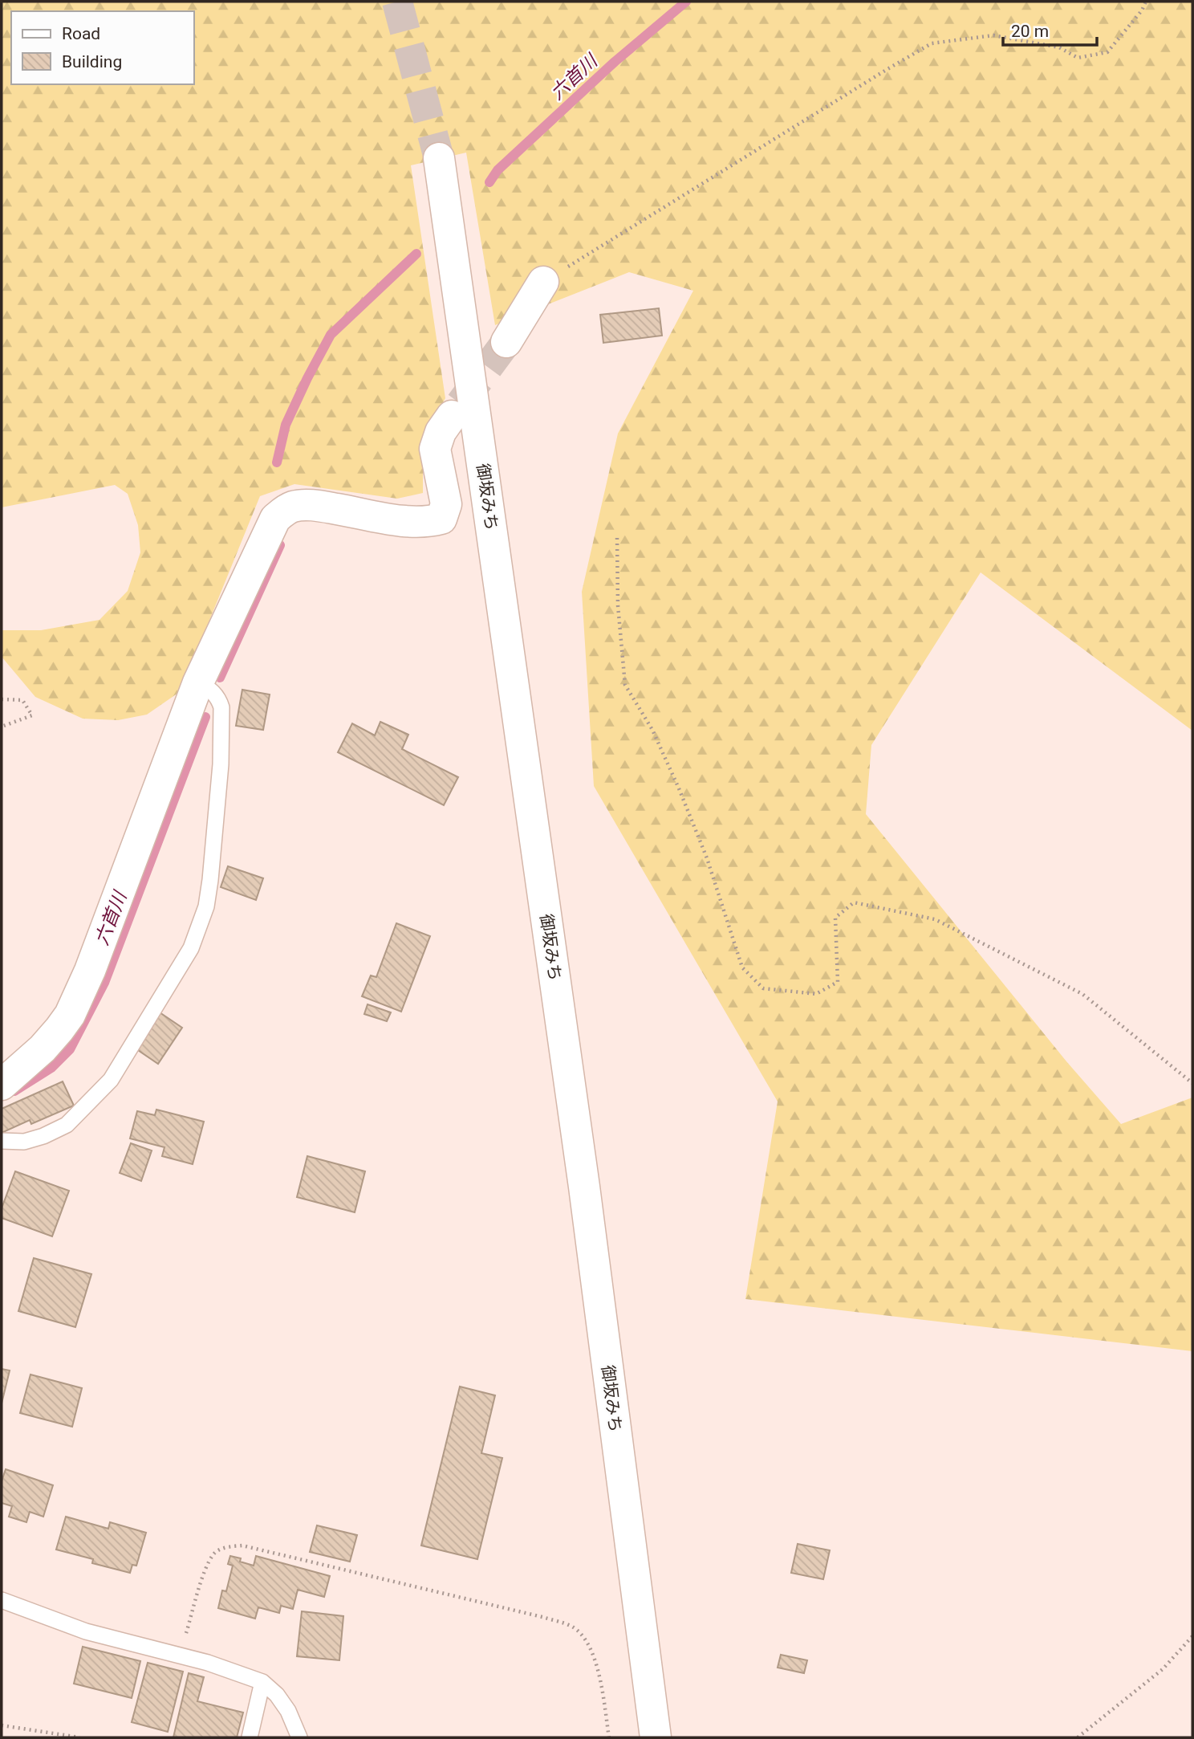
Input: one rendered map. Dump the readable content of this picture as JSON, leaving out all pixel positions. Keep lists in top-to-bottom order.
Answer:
{
  "streets": {
    "main road": ["御坂みち"]
  },
  "water": ["六首川"],
  "legend": ["Road", "Building"],
  "scale_bar": "20 m"
}
